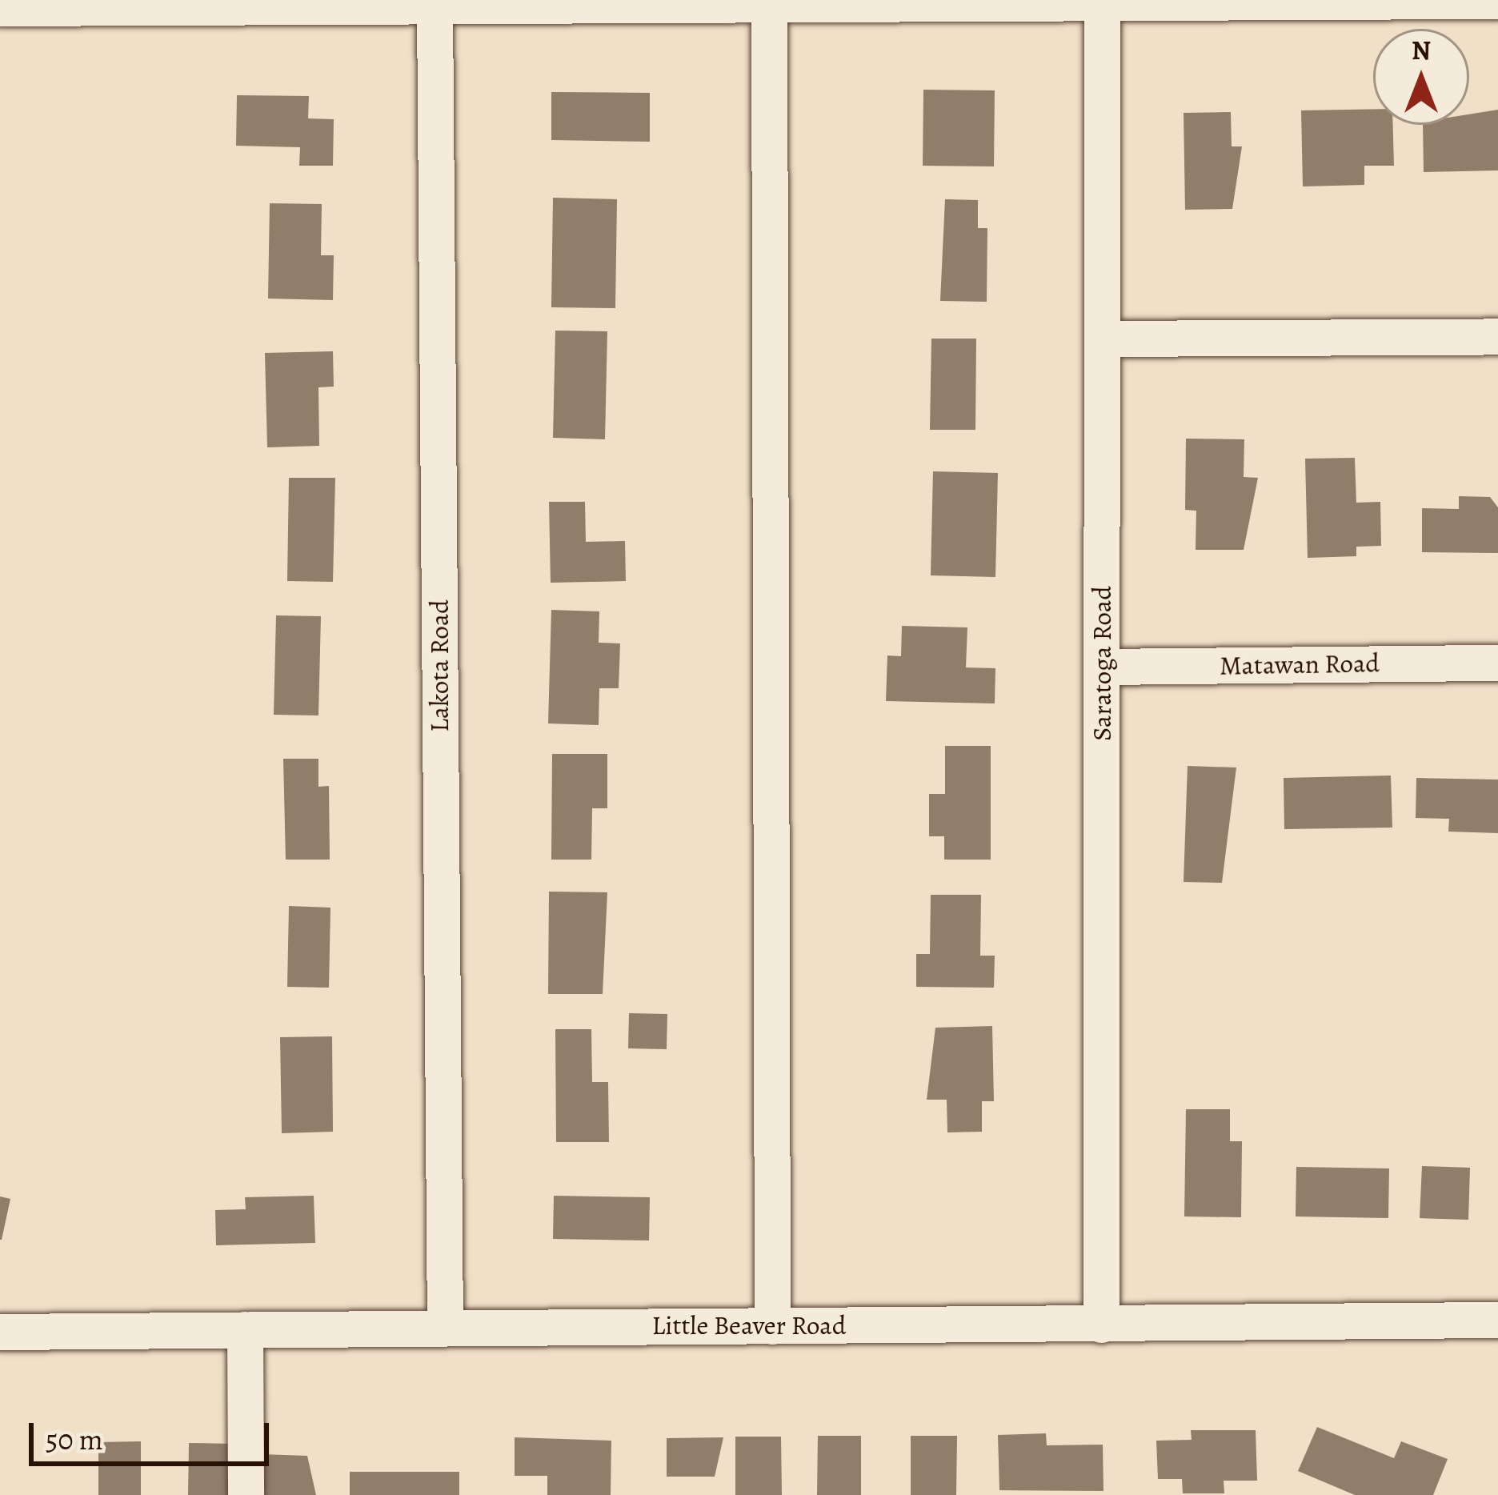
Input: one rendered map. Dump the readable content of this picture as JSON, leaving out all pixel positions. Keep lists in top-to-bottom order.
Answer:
{
  "streets": {
    "street": [
      "Saratoga Road",
      "Matawan Road",
      "Lakota Road",
      "Little Beaver Road"
    ]
  },
  "crossings": [
    ["Saratoga Road", "Matawan Road"],
    ["Saratoga Road", "Little Beaver Road"],
    ["Lakota Road", "Little Beaver Road"]
  ],
  "scale_bar": "50 m",
  "north": "top"
}
